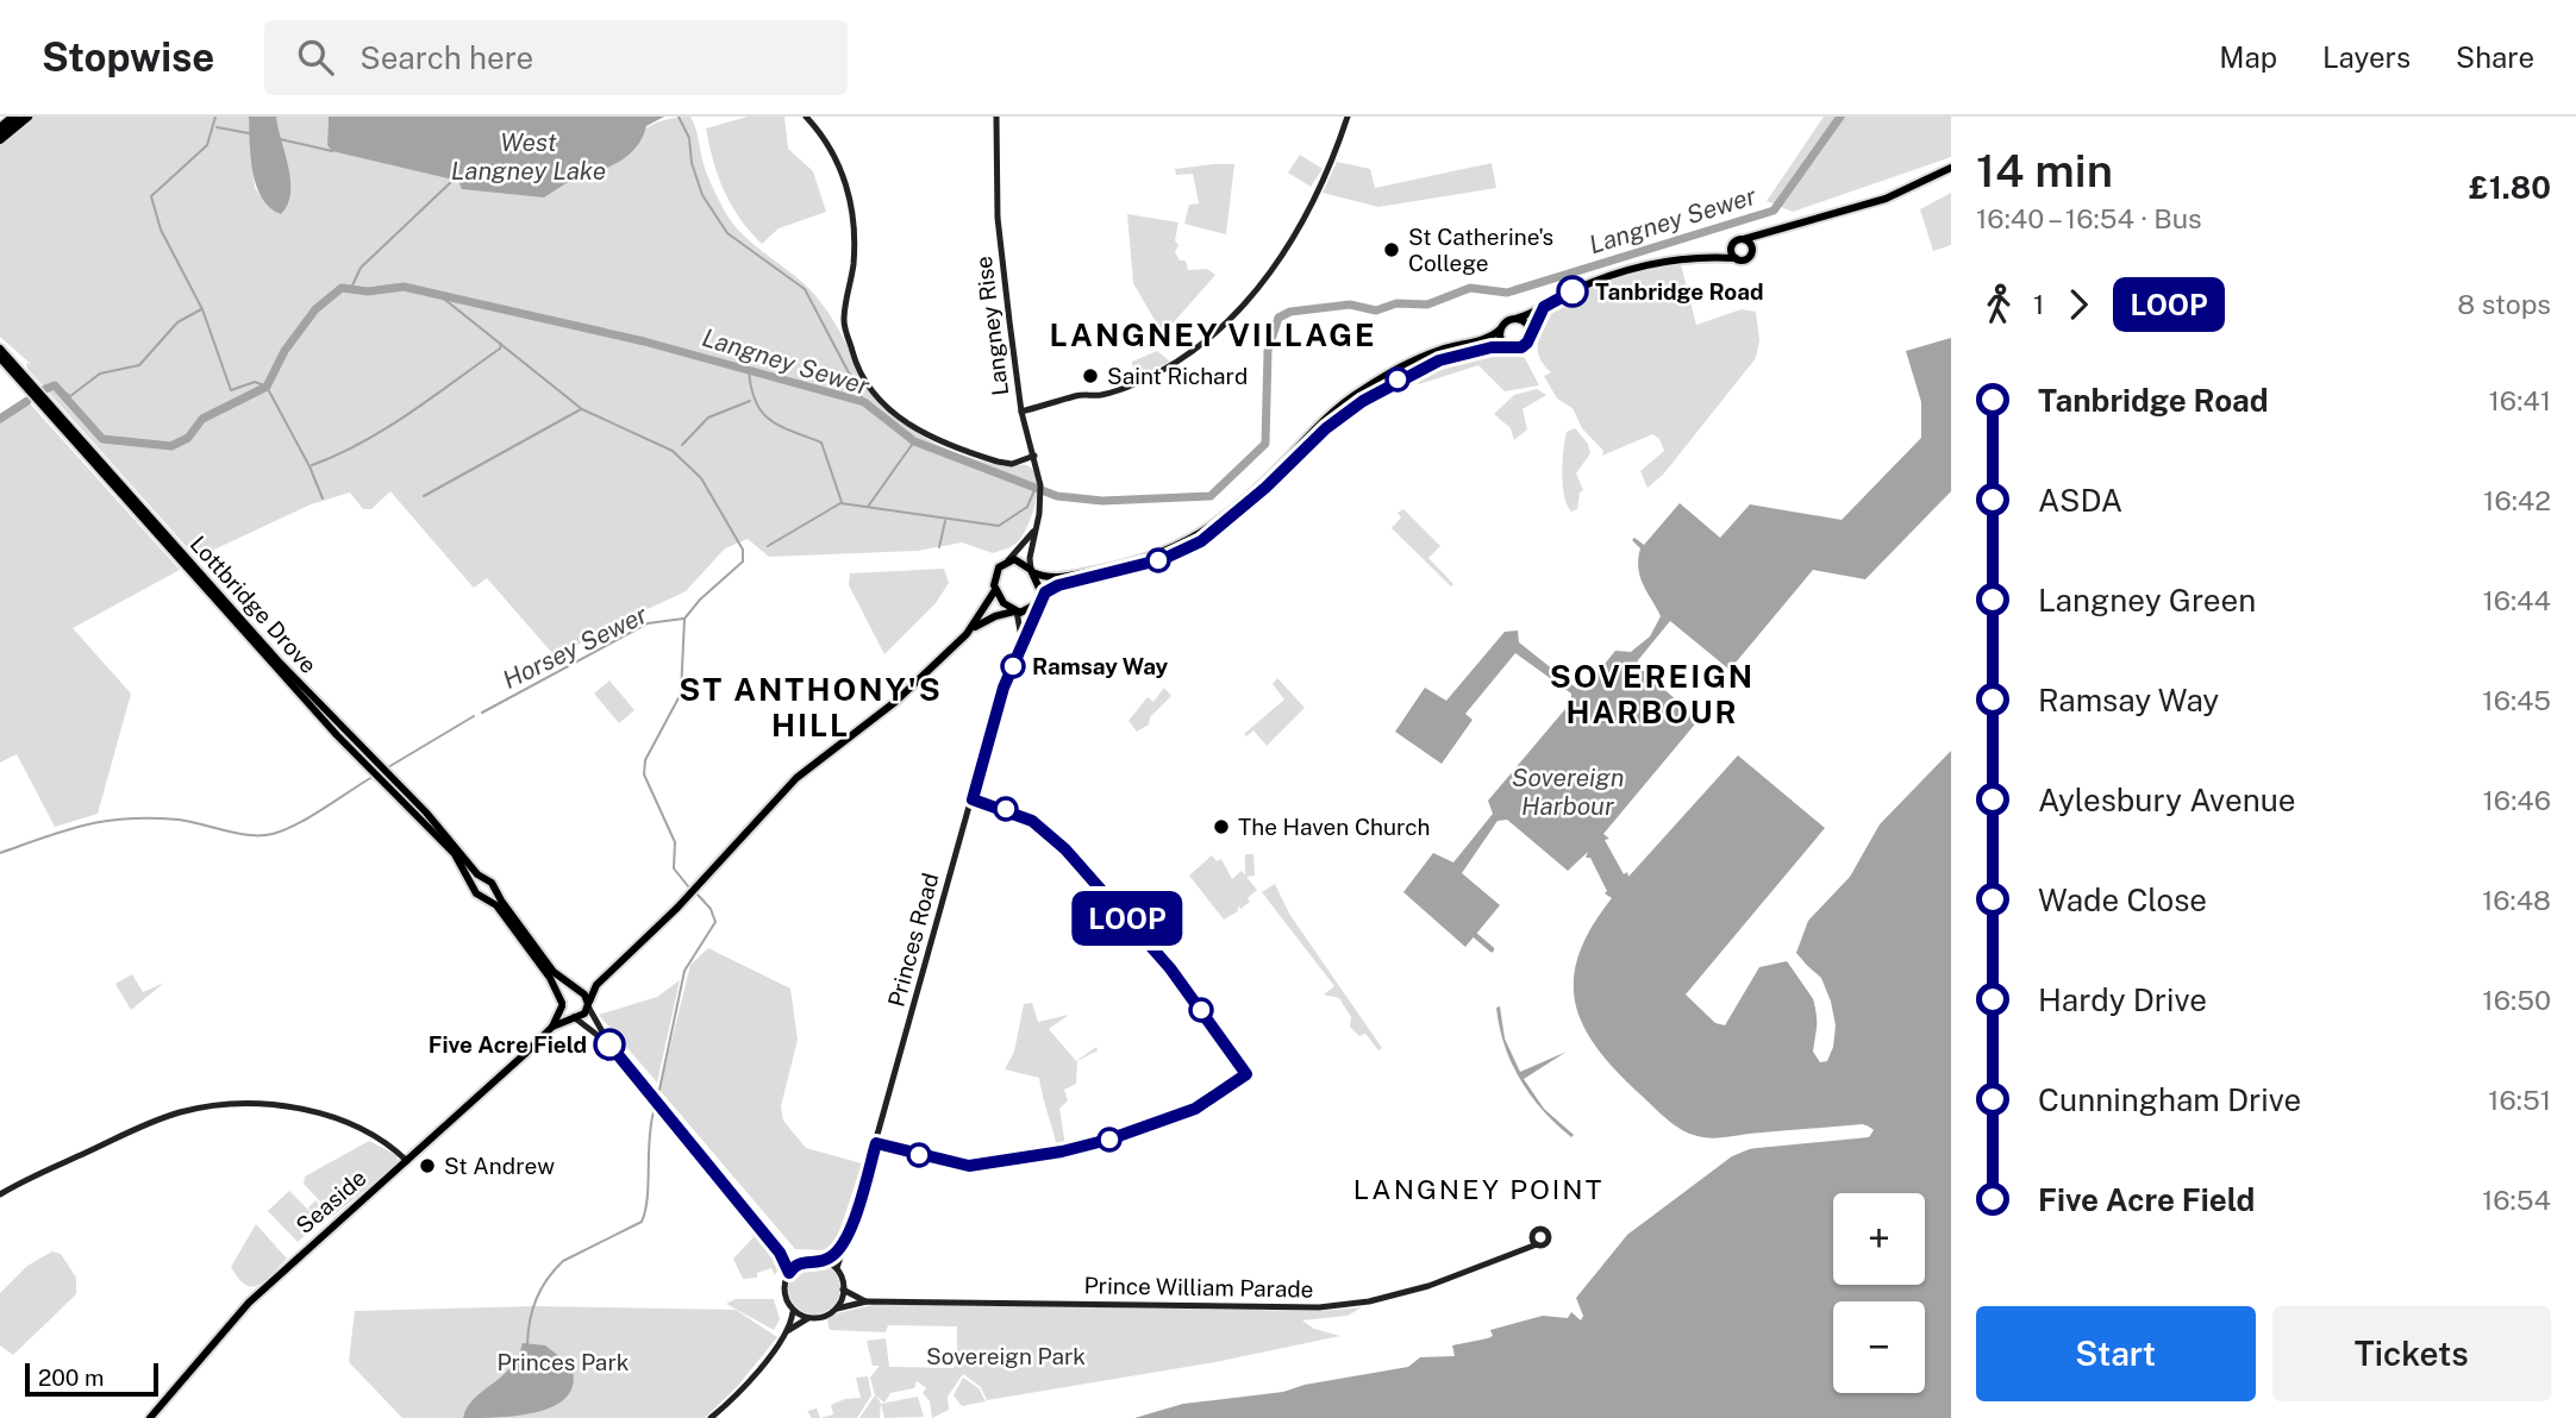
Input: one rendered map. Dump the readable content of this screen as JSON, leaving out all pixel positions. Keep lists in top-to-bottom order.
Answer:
{
  "streets": {
    "main road": ["Lottbridge Drove", "Seaside"],
    "street": ["Langney Rise", "Princes Road", "Prince William Parade"]
  },
  "crossings": [
    ["Langney Rise", "Princes Road"],
    ["Princes Road", "Prince William Parade"]
  ],
  "districts": [
    "LANGNEY VILLAGE",
    "SOVEREIGN HARBOUR",
    "ST ANTHONY'S HILL",
    "LANGNEY POINT"
  ],
  "water": [
    "West Langney Lake",
    "Langney Sewer",
    "Horsey Sewer",
    "Sovereign Harbour"
  ],
  "parks": ["Sovereign Park", "Princes Park"],
  "places": [
    "St Catherine's College",
    "Tanbridge Road",
    "Saint Richard",
    "Ramsay Way",
    "The Haven Church",
    "Five Acre Field",
    "St Andrew"
  ],
  "lines": ["bus line LOOP"],
  "scale_bar": "200 m",
  "page": {
    "header": "Stopwise",
    "search": "Search here",
    "nav": ["Map", "Layers", "Share"],
    "on_map": "LOOP",
    "heading": ["14 min", "16:40 – 16:54 · Bus", "£1.80"],
    "legs": ["1", "LOOP", "8 stops"],
    "list": [
      {
        "name": "Tanbridge Road",
        "value": "16:41"
      },
      {
        "name": "ASDA",
        "value": "16:42"
      },
      {
        "name": "Langney Green",
        "value": "16:44"
      },
      {
        "name": "Ramsay Way",
        "value": "16:45"
      },
      {
        "name": "Aylesbury Avenue",
        "value": "16:46"
      },
      {
        "name": "Wade Close",
        "value": "16:48"
      },
      {
        "name": "Hardy Drive",
        "value": "16:50"
      },
      {
        "name": "Cunningham Drive",
        "value": "16:51"
      },
      {
        "name": "Five Acre Field",
        "value": "16:54"
      }
    ],
    "map_buttons": ["+", "−"],
    "buttons": ["Start", "Tickets"],
    "scale": "200 m"
  }
}
